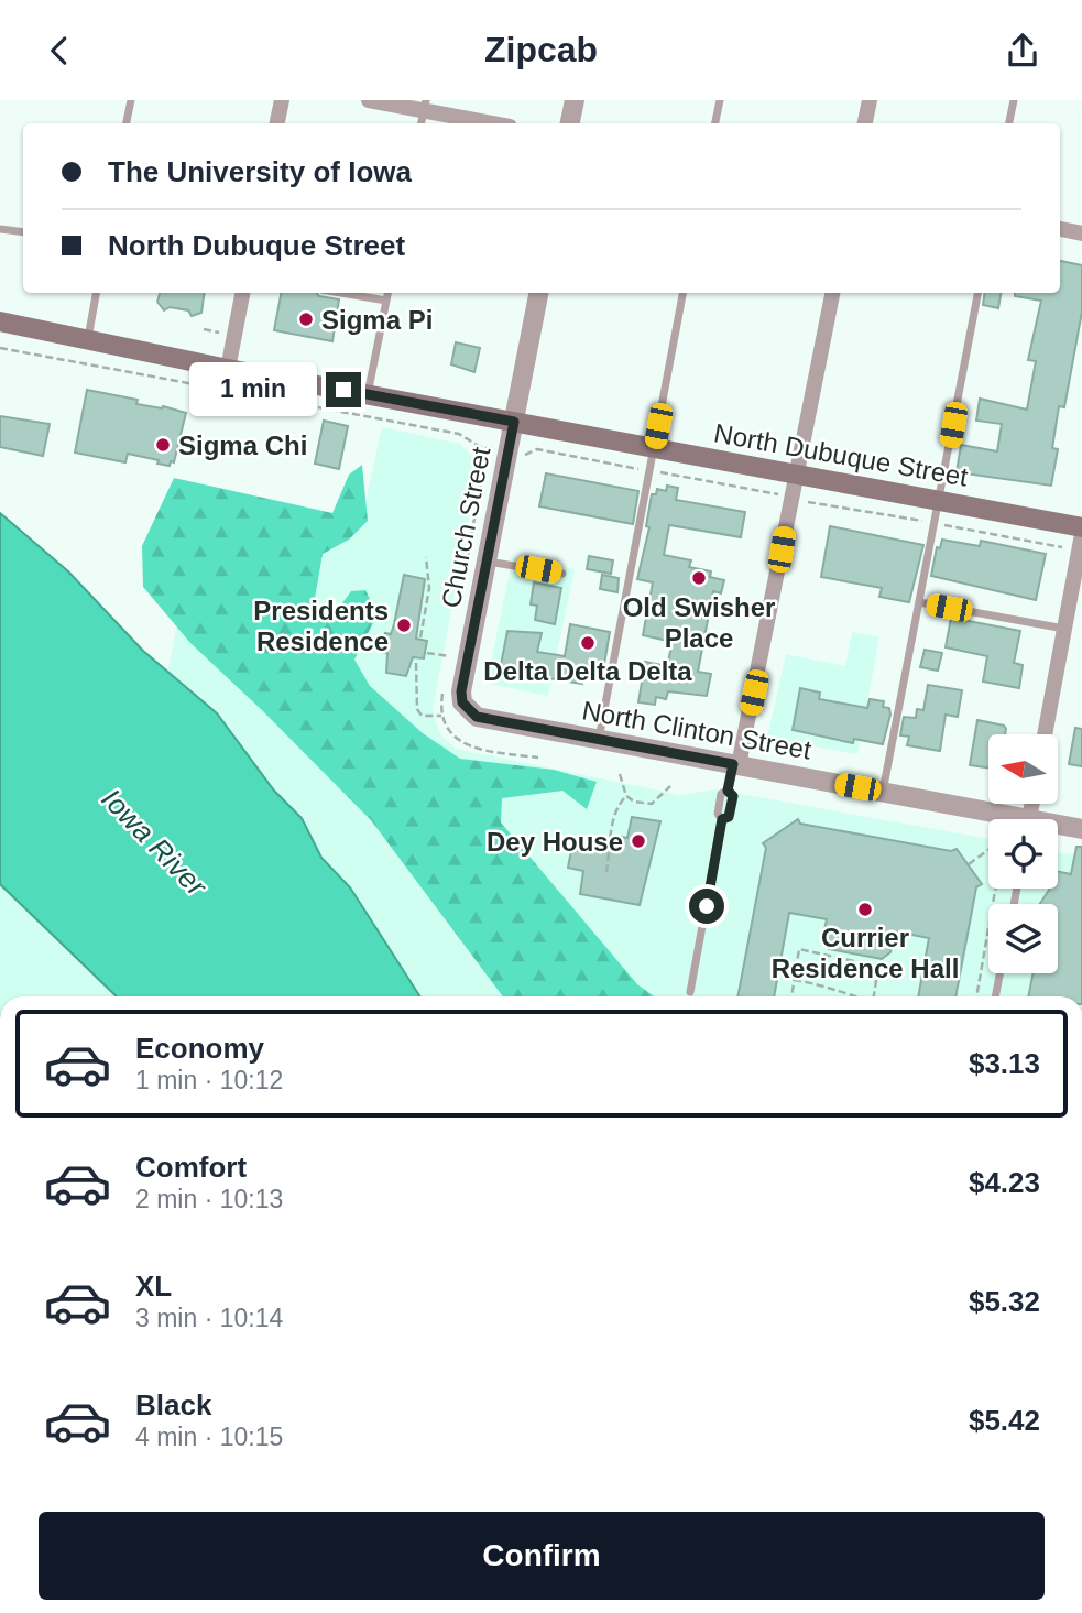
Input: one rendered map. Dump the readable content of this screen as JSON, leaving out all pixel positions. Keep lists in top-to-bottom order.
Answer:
{
  "streets": {
    "main road": ["North Dubuque Street"],
    "street": ["Church Street", "North Clinton Street"]
  },
  "crossings": [
    ["North Dubuque Street", "Church Street"],
    ["Church Street", "North Clinton Street"]
  ],
  "water": ["Iowa River"],
  "places": [
    "Sigma Pi",
    "Sigma Chi",
    "Old Swisher Place",
    "Presidents Residence",
    "Delta Delta Delta",
    "Dey House",
    "Currier Residence Hall"
  ],
  "north": "left",
  "page": {
    "header": "Zipcab",
    "banner": ["The University of Iowa", "North Dubuque Street"],
    "bubble": "1 min",
    "list": [
      {
        "name": "Economy",
        "note": "1 min · 10:12",
        "value": "$3.13"
      },
      {
        "name": "Comfort",
        "note": "2 min · 10:13",
        "value": "$4.23"
      },
      {
        "name": "XL",
        "note": "3 min · 10:14",
        "value": "$5.32"
      },
      {
        "name": "Black",
        "note": "4 min · 10:15",
        "value": "$5.42"
      }
    ],
    "buttons": "Confirm"
  }
}
